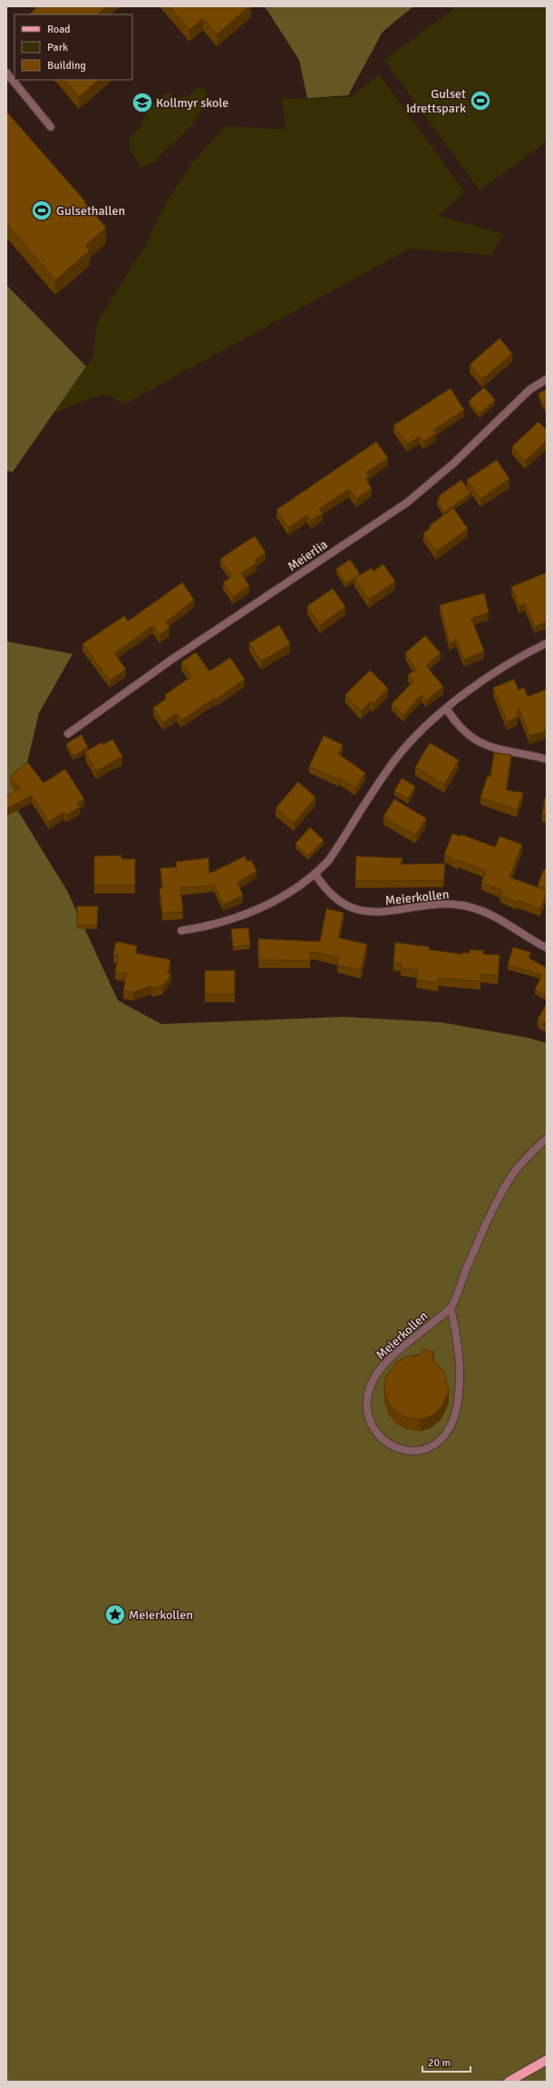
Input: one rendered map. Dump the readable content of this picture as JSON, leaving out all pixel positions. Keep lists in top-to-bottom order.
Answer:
{
  "streets": {
    "street": ["Meierlia", "Meierkollen"]
  },
  "places": {
    "sports": ["Gulset idrettspark", "Gulsethallen"],
    "school or university": ["Kollmyr skole"],
    "place": ["Meierkollen"]
  },
  "legend": ["Road", "Park", "Building"],
  "scale_bar": "20 m"
}
